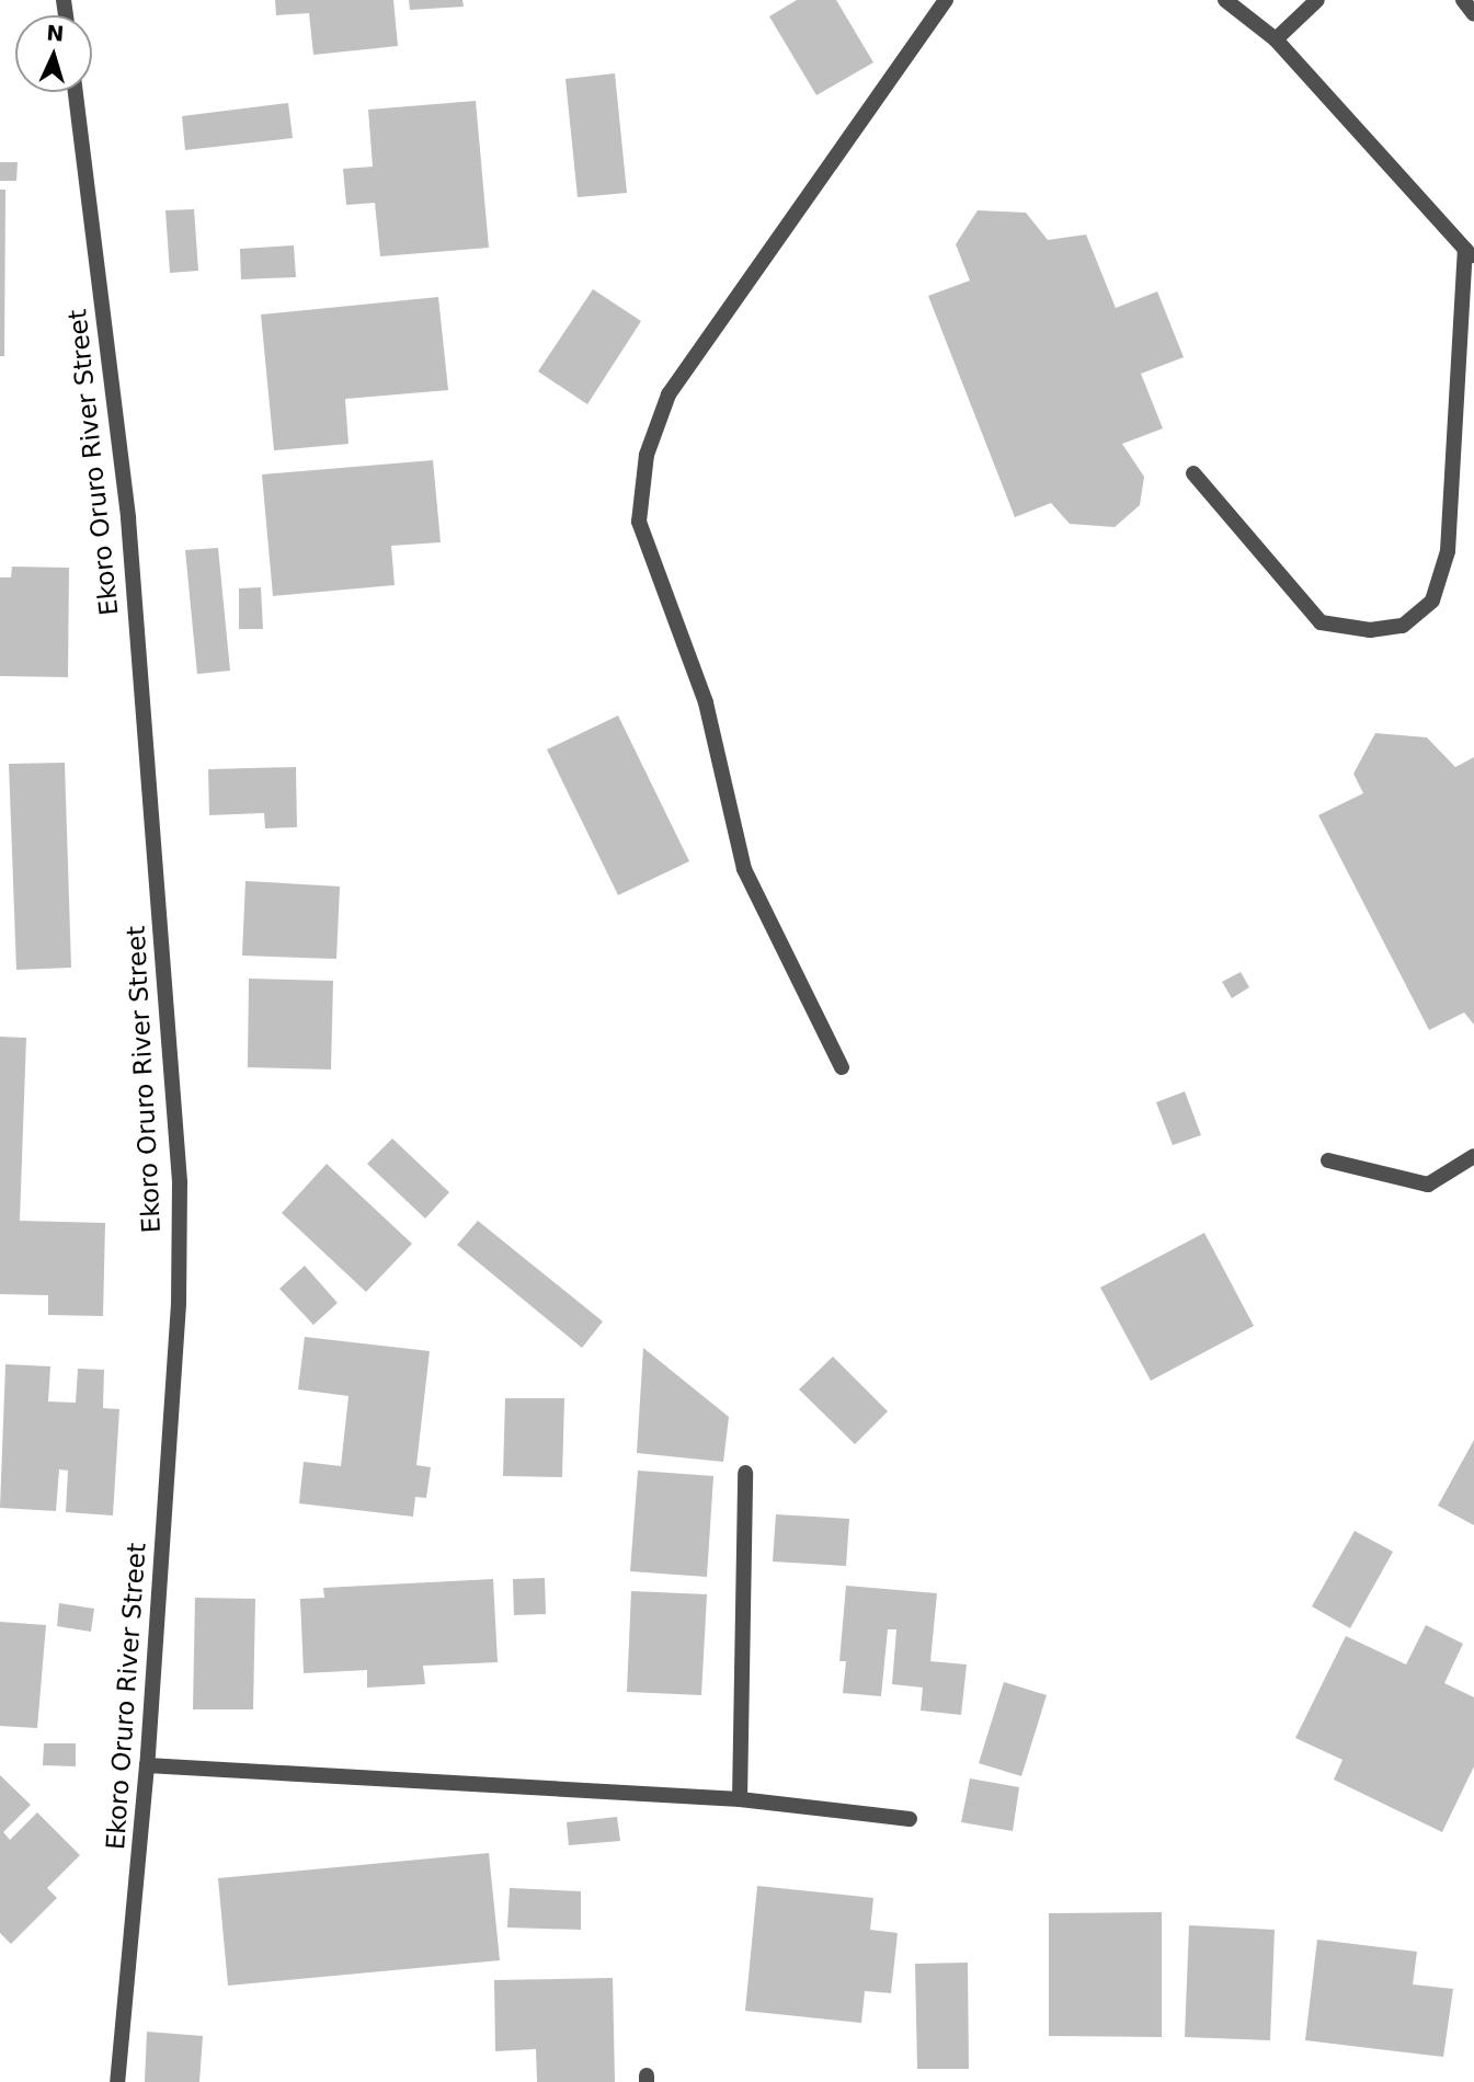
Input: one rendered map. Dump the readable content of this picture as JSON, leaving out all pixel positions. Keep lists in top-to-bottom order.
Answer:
{
  "streets": {
    "street": ["Ekoro Oruro River Street"]
  },
  "north": "top"
}
